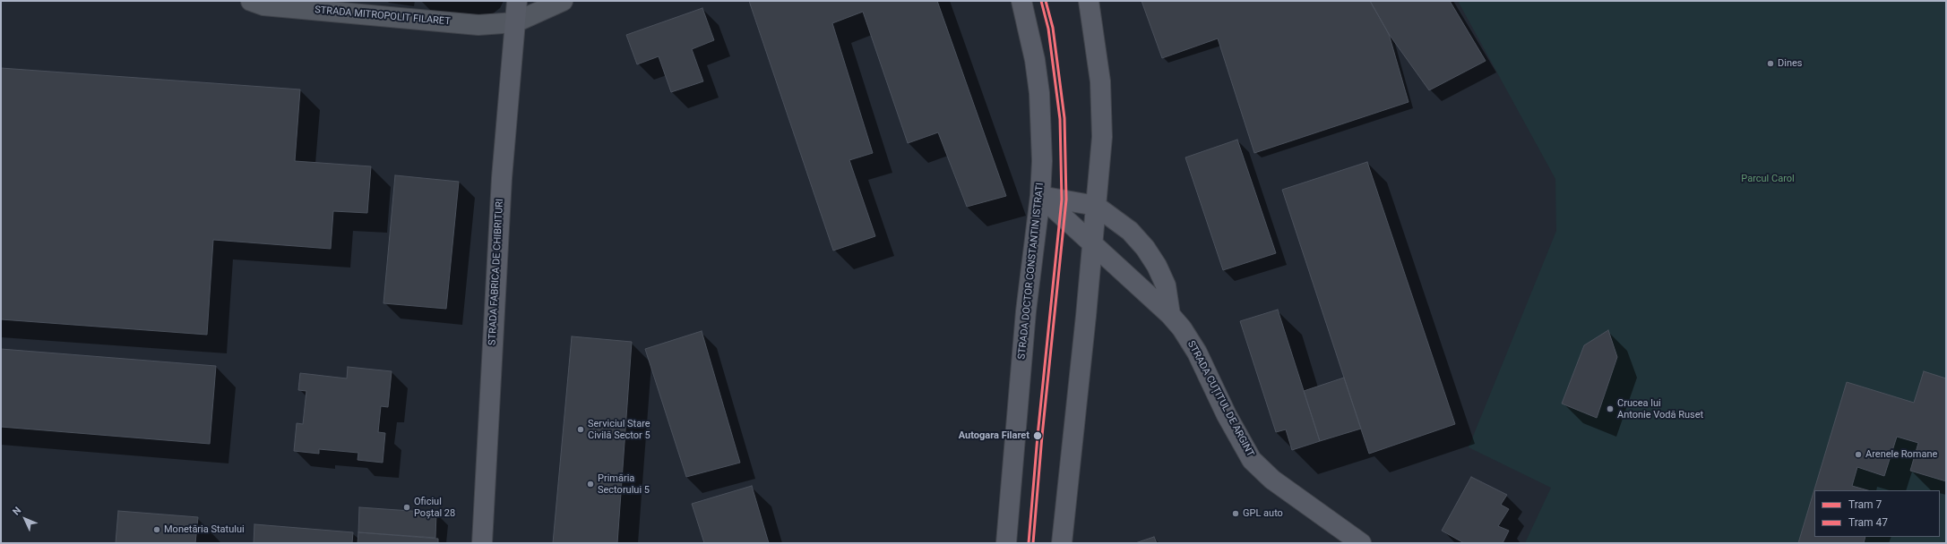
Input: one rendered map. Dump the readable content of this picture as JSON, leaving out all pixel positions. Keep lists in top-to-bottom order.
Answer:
{
  "streets": {
    "street": [
      "STRADA MITROPOLIT FILARET",
      "STRADA DOCTOR CONSTANTIN ISTRATI",
      "STRADA FABRICA DE CHIBRITURI",
      "STRADA CUȚITUL DE ARGINT"
    ]
  },
  "crossings": [
    ["STRADA MITROPOLIT FILARET", "STRADA FABRICA DE CHIBRITURI"],
    ["STRADA DOCTOR CONSTANTIN ISTRATI", "STRADA CUȚITUL DE ARGINT"]
  ],
  "parks": ["Parcul Carol"],
  "places": [
    "Dines",
    "Crucea lui Antonie Vodă Ruset",
    "Serviciul Stare Civilă Sector 5",
    "Autogara Filaret",
    "Arenele Romane",
    "Primăria Sectorului 5",
    "Oficiul Poștal 28",
    "GPL auto",
    "Monetăria Statului"
  ],
  "lines": ["tram line 7", "tram line 47"],
  "legend": ["Tram 7", "Tram 47"],
  "north": "top left"
}
